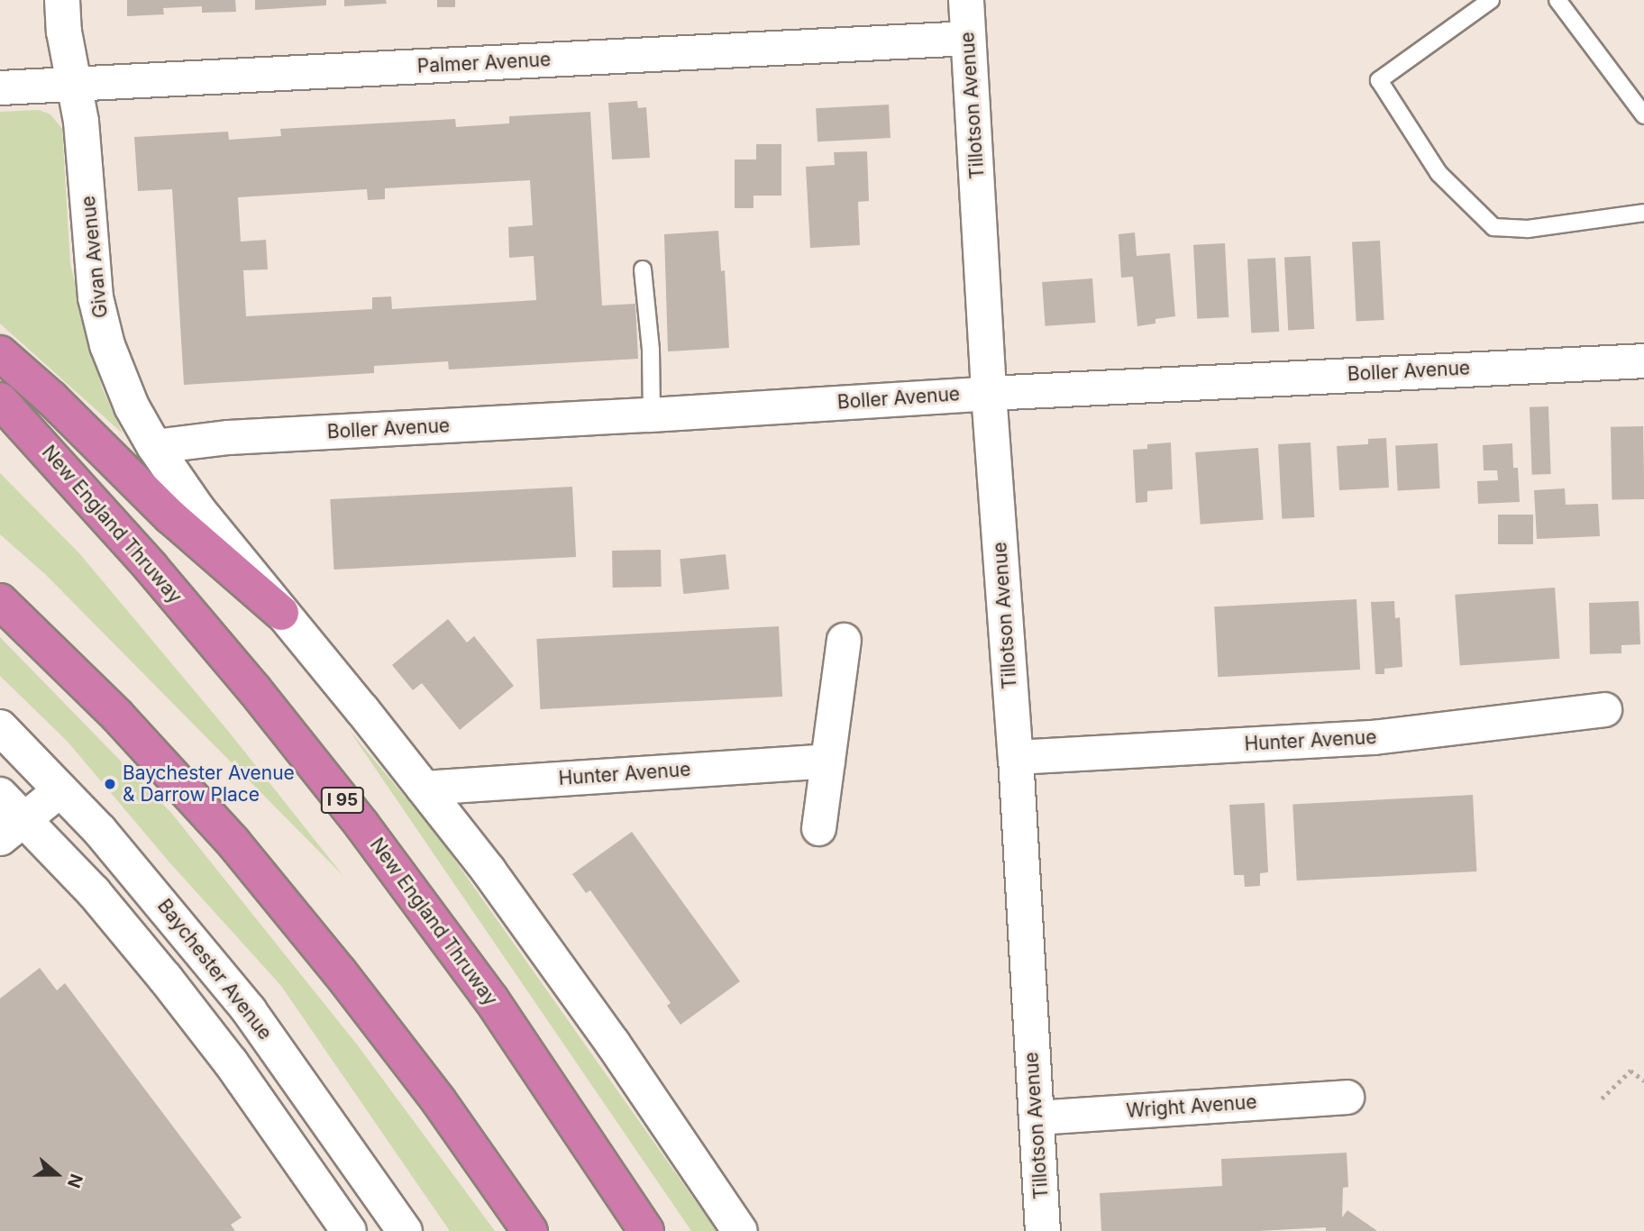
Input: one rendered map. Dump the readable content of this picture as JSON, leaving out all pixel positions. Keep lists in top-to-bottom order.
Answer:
{
  "streets": {
    "highway": ["New England Thruway", "I 95"],
    "main road": ["Tillotson Avenue", "Givan Avenue", "Baychester Avenue"],
    "street": [
      "Palmer Avenue",
      "Boller Avenue",
      "Hunter Avenue",
      "Wright Avenue"
    ]
  },
  "crossings": [
    ["Palmer Avenue", "Tillotson Avenue"],
    ["Palmer Avenue", "Givan Avenue"],
    ["Tillotson Avenue", "Boller Avenue"],
    ["Tillotson Avenue", "Hunter Avenue"],
    ["Tillotson Avenue", "Wright Avenue"],
    ["Givan Avenue", "Boller Avenue"]
  ],
  "places": ["Baychester Avenue & Darrow Place"],
  "north": "right"
}
